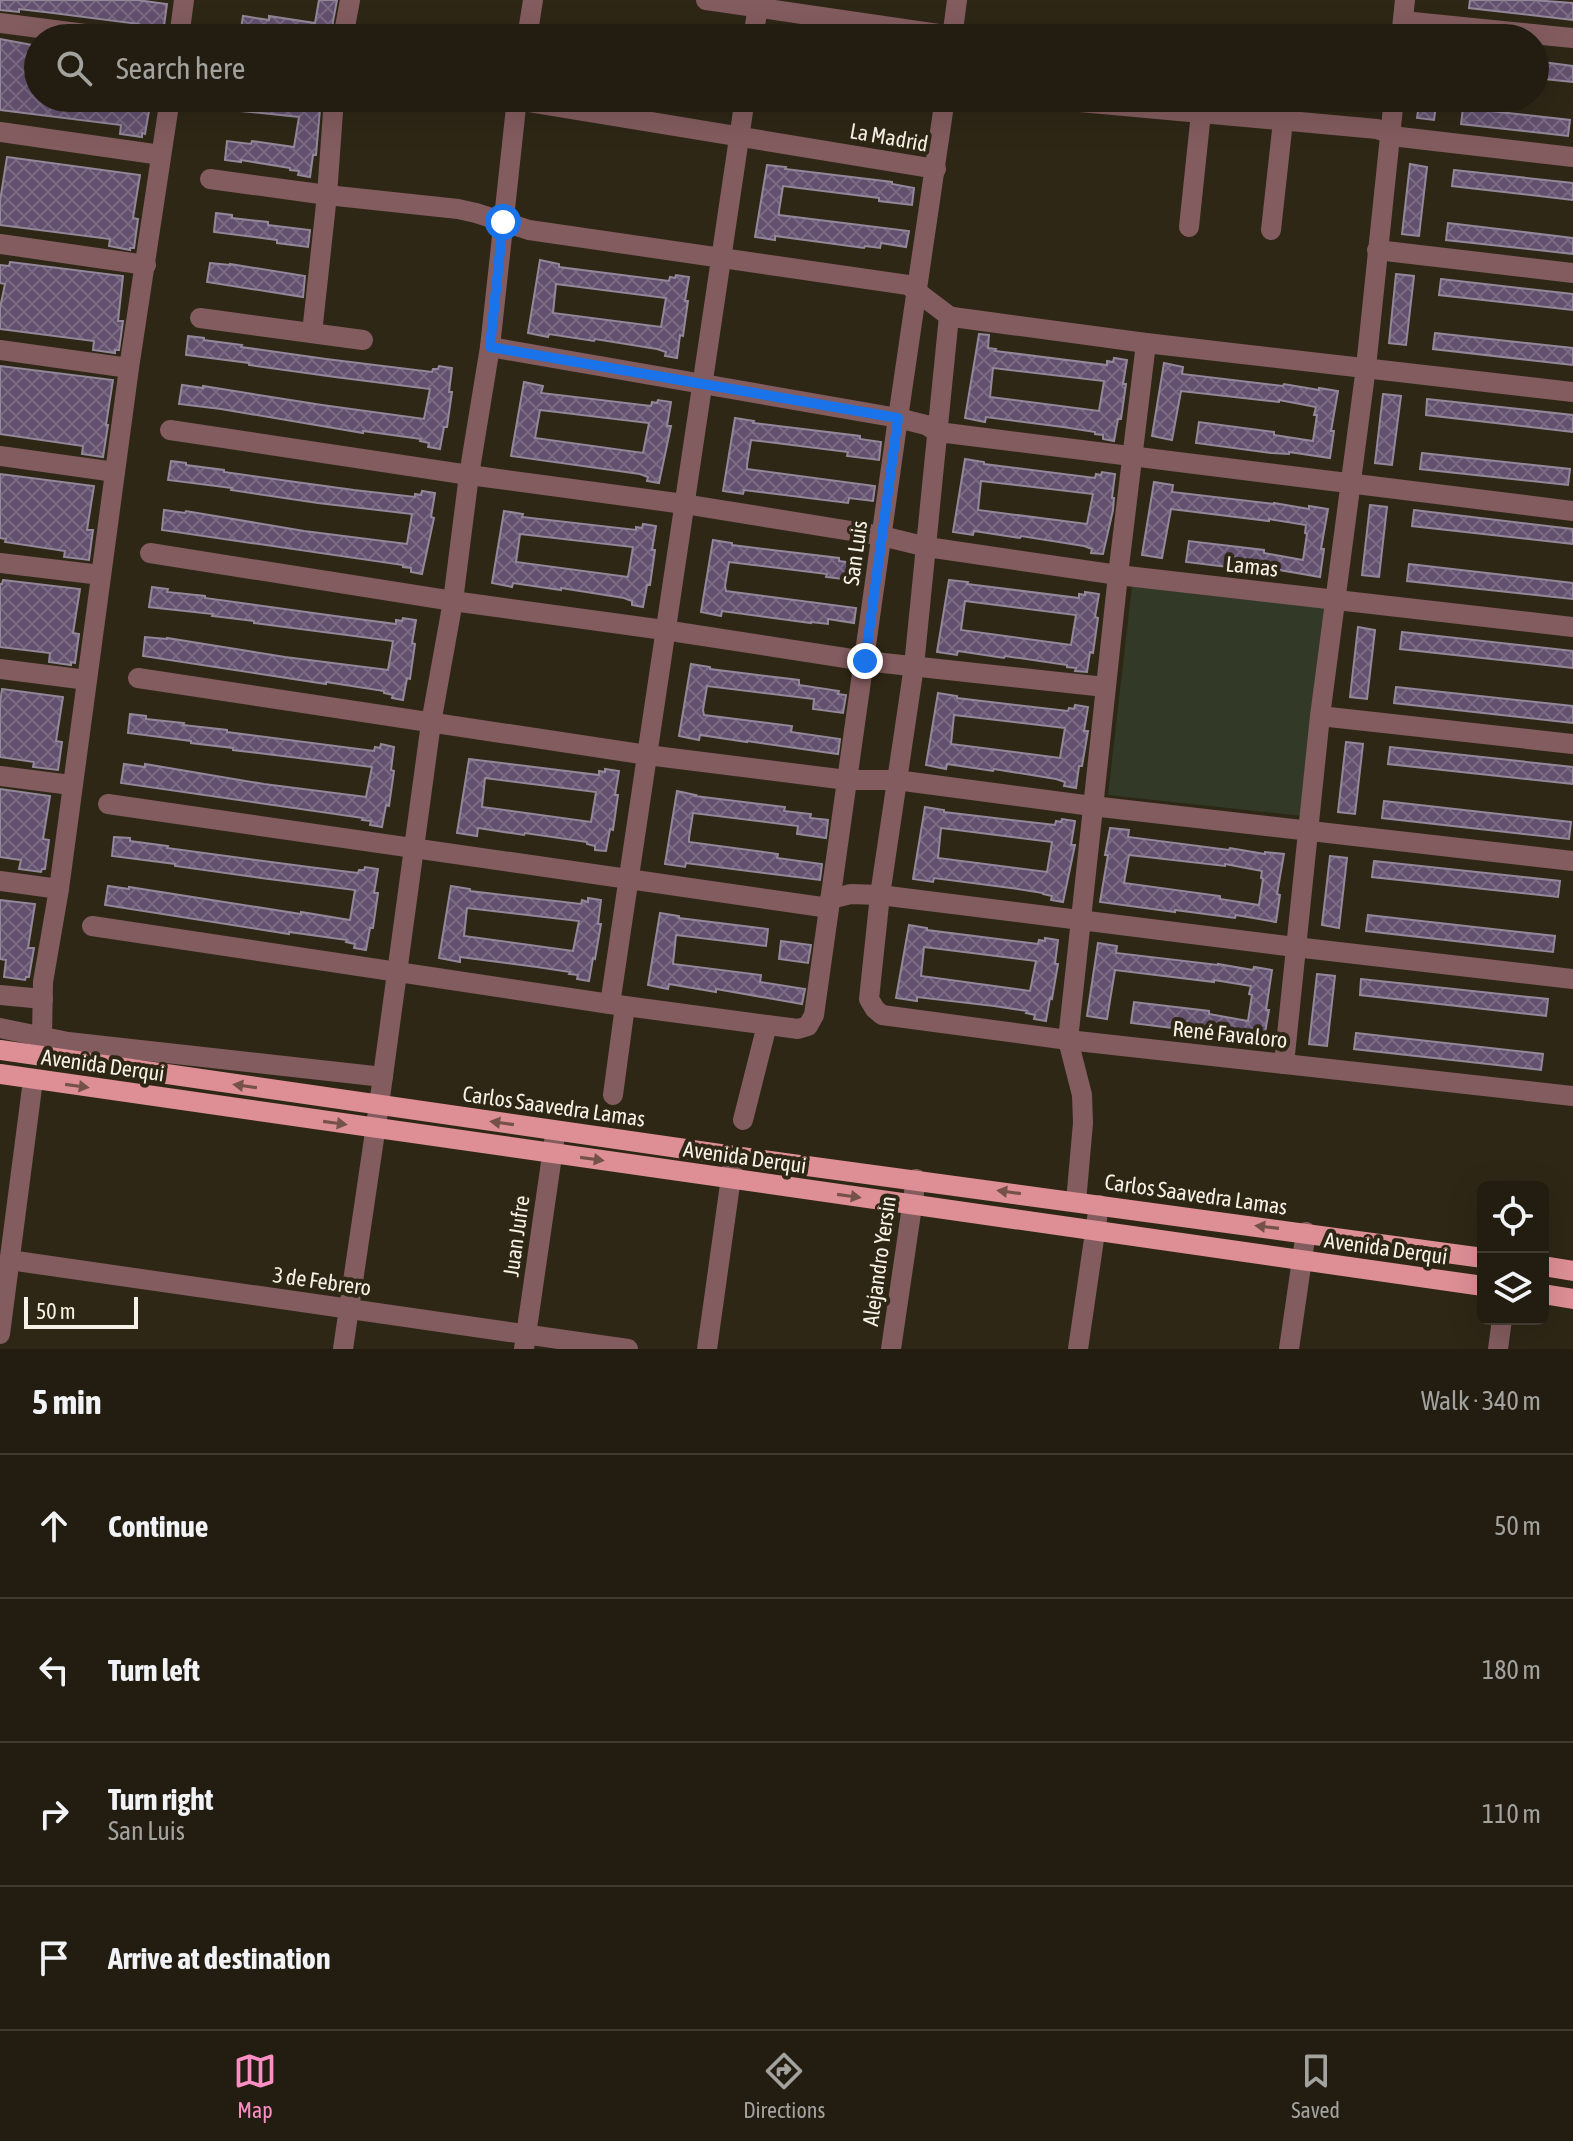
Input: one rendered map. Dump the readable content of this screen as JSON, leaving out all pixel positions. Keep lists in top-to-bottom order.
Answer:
{
  "streets": {
    "main road": ["Avenida Derqui", "Carlos Saavedra Lamas"],
    "street": [
      "La Madrid",
      "San Luis",
      "Lamas",
      "René Favaloro",
      "Juan Jufre",
      "Alejandro Yersin",
      "3 de Febrero"
    ]
  },
  "crossings": [
    ["La Madrid", "San Luis"],
    ["San Luis", "Lamas"],
    ["Avenida Derqui", "Juan Jufre"],
    ["Avenida Derqui", "Alejandro Yersin"],
    ["Carlos Saavedra Lamas", "Juan Jufre"],
    ["Carlos Saavedra Lamas", "Alejandro Yersin"],
    ["Juan Jufre", "3 de Febrero"]
  ],
  "one_way": ["Avenida Derqui", "Carlos Saavedra Lamas"],
  "scale_bar": "50 m",
  "page": {
    "search": "Search here",
    "scale": "50 m",
    "heading": ["5 min", "Walk · 340 m"],
    "list": [
      ["Continue", "50 m"],
      ["Turn left", "180 m"],
      ["Turn right", "San Luis", "110 m"],
      "Arrive at destination"
    ],
    "nav": ["Map", "Directions", "Saved"]
  }
}
